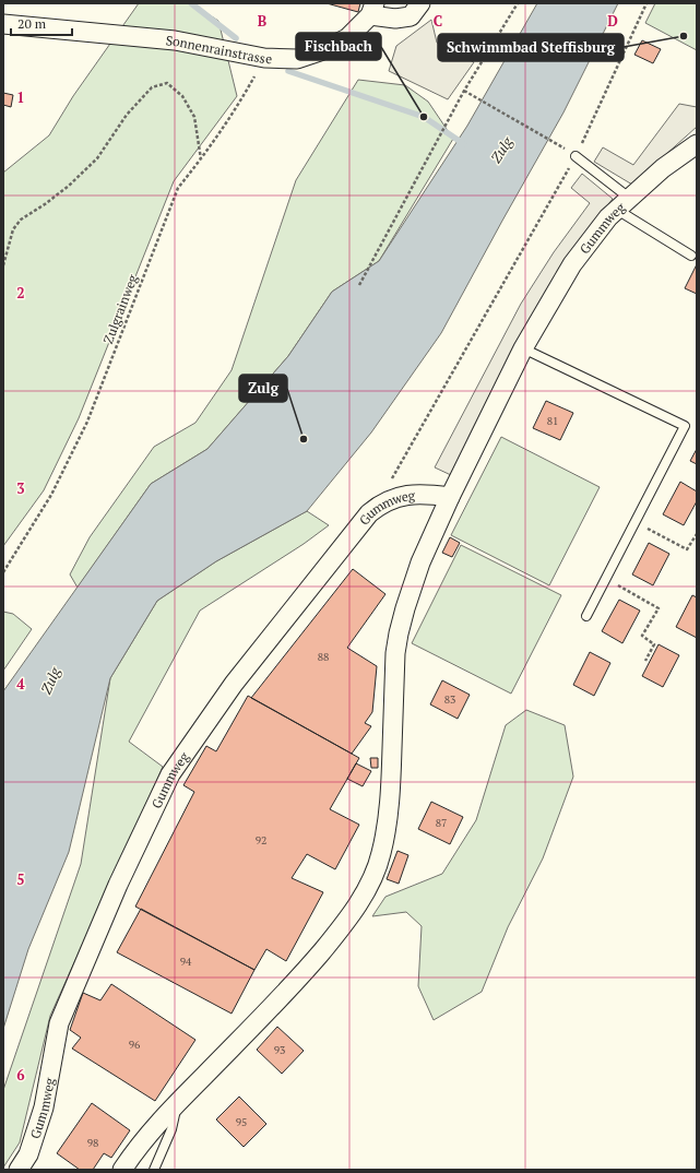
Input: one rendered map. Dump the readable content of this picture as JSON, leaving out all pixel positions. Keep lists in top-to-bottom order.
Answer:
{
  "streets": {
    "street": ["Sonnenrainstrasse", "Gummweg"],
    "path": ["Zulgrainweg"]
  },
  "crossings": [
    ["Sonnenrainstrasse", "Zulgrainweg"]
  ],
  "water": ["Zulg"],
  "places": ["Schwimmbad Steffisburg", "Fischbach", "Zulg"],
  "house_numbers": [
    "81",
    "88",
    "83",
    "87",
    "92",
    "94",
    "96",
    "93",
    "95",
    "98"
  ],
  "scale_bar": "20 m",
  "grid": {
    "columns": ["B", "C", "D"],
    "rows": [
      "1",
      "2",
      "3",
      "4",
      "5",
      "6"
    ]
  }
}
